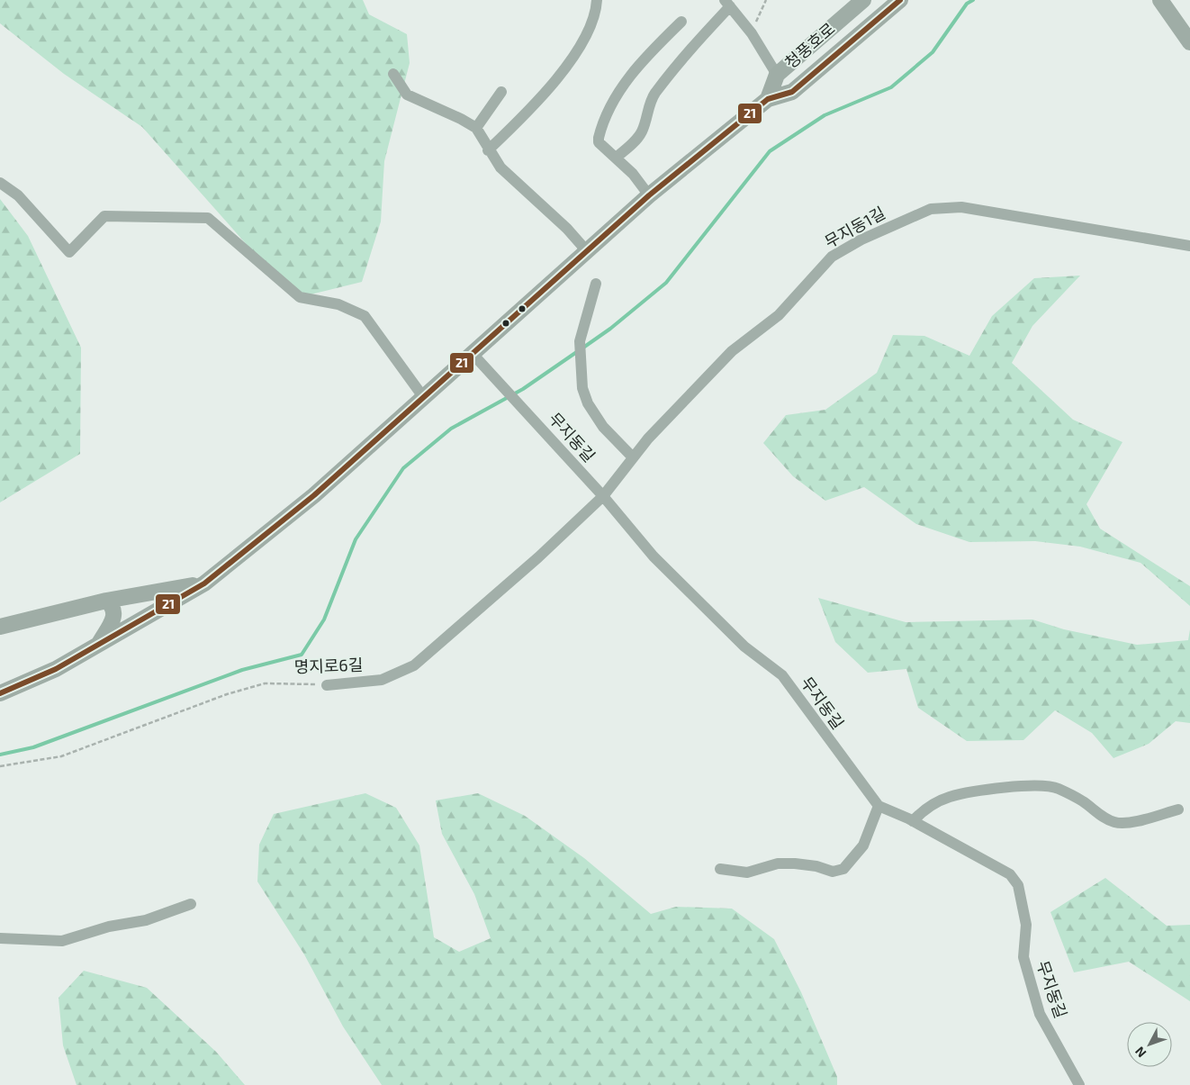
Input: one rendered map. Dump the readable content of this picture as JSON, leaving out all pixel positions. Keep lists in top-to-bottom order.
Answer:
{
  "streets": {
    "main road": ["청풍호로"],
    "street": ["무지동1길", "무지동길", "명지로6길"]
  },
  "crossings": [
    ["청풍호로", "무지동길"],
    ["무지동1길", "무지동길"],
    ["무지동1길", "명지로6길"],
    ["무지동길", "명지로6길"]
  ],
  "lines": ["transit line 21"],
  "north": "bottom left"
}
